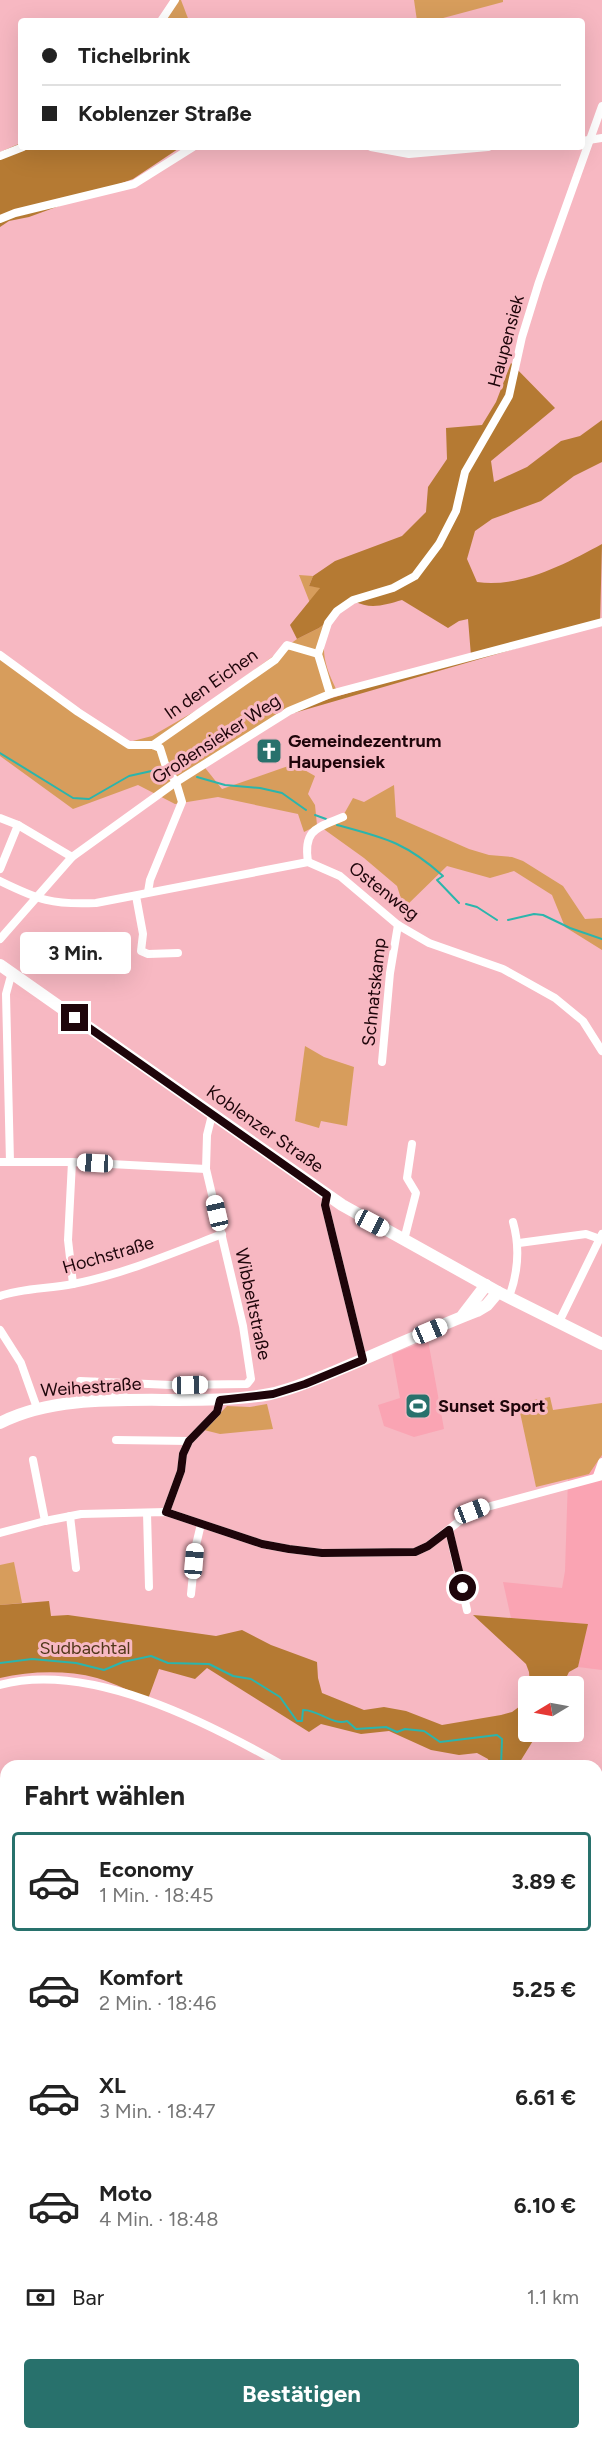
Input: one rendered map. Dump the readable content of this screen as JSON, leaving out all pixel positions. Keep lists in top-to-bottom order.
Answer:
{
  "streets": {
    "main road": ["Koblenzer Straße", "Weihestraße"],
    "street": [
      "Haupensiek",
      "In den Eichen",
      "Großensieker Weg",
      "Ostenweg",
      "Schnatskamp",
      "Hochstraße",
      "Wibbeltstraße"
    ]
  },
  "crossings": [
    ["Haupensiek", "In den Eichen"],
    ["Ostenweg", "Schnatskamp"],
    ["Koblenzer Straße", "Wibbeltstraße"],
    ["Koblenzer Straße", "Weihestraße"],
    ["Hochstraße", "Wibbeltstraße"],
    ["Wibbeltstraße", "Weihestraße"]
  ],
  "parks": ["Sudbachtal"],
  "places": {
    "church": ["Gemeindezentrum Haupensiek"],
    "sports": ["Sunset Sport"]
  },
  "north": "left",
  "page": {
    "banner": ["Tichelbrink", "Koblenzer Straße"],
    "bubble": "3 Min.",
    "heading": "Fahrt wählen",
    "list": [
      {
        "name": "Economy",
        "note": "1 Min. · 18:45",
        "value": "3.89 €"
      },
      {
        "name": "Komfort",
        "note": "2 Min. · 18:46",
        "value": "5.25 €"
      },
      {
        "name": "XL",
        "note": "3 Min. · 18:47",
        "value": "6.61 €"
      },
      {
        "name": "Moto",
        "note": "4 Min. · 18:48",
        "value": "6.10 €"
      }
    ],
    "pay": ["Bar", "1.1 km"],
    "buttons": "Bestätigen"
  }
}
